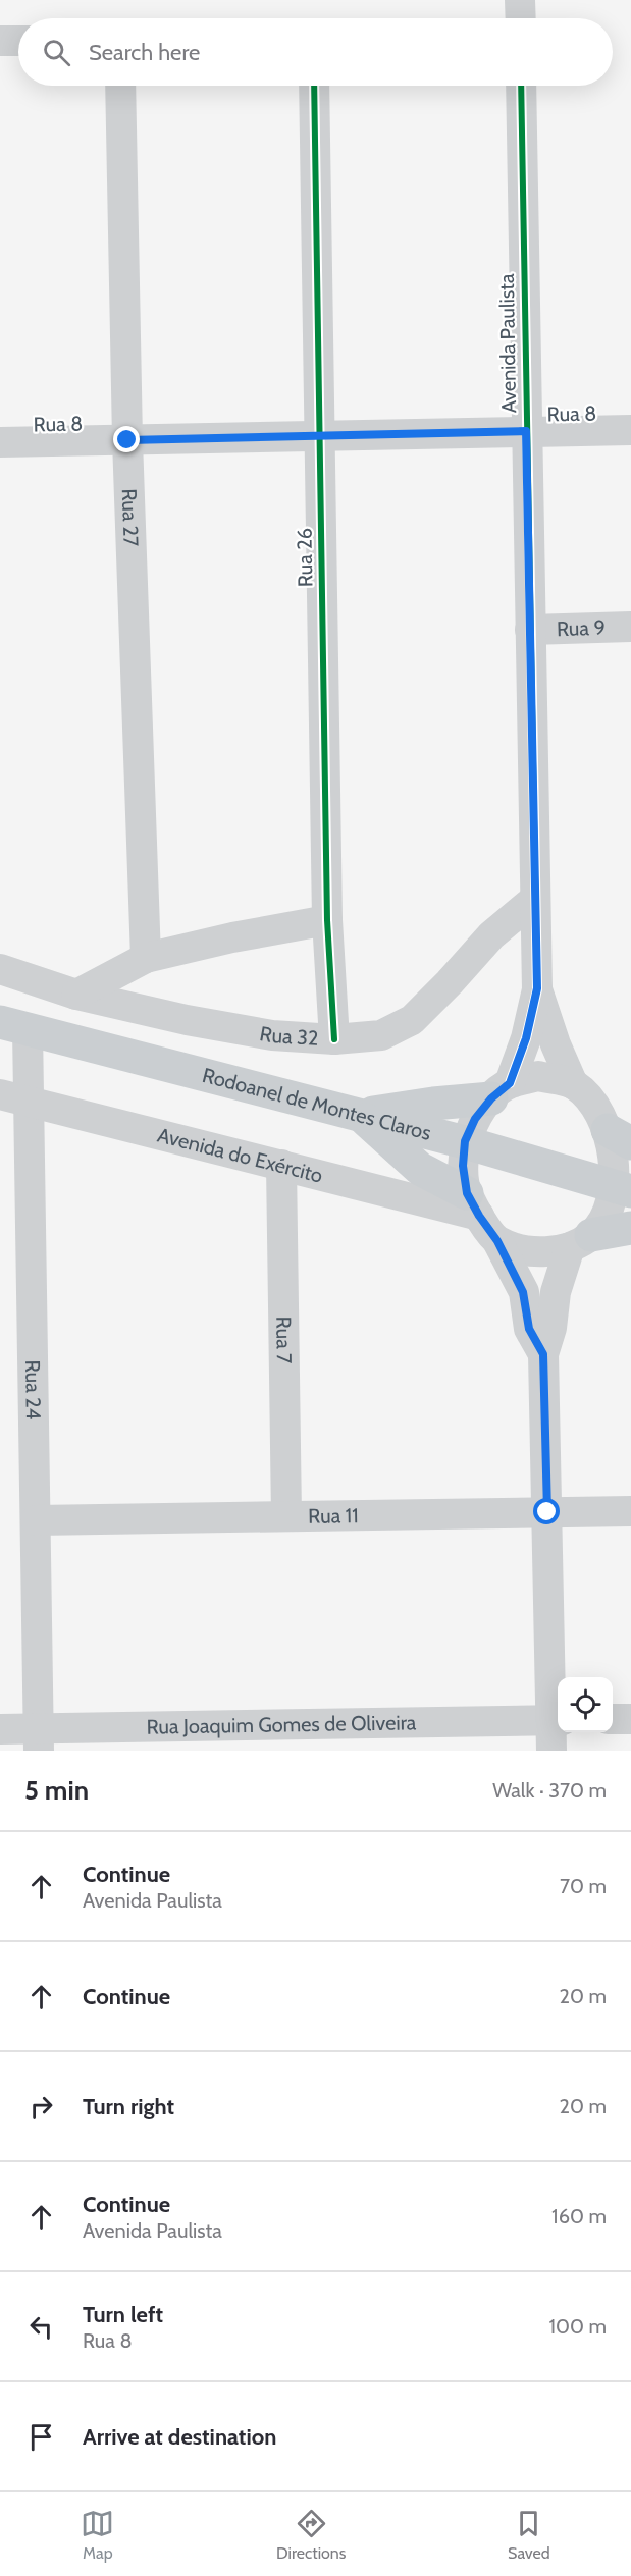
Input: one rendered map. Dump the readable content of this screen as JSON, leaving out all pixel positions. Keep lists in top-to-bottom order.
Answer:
{
  "streets": {
    "main road": ["Rodoanel de Montes Claros"],
    "street": [
      "Avenida Paulista",
      "Rua 8",
      "Rua 27",
      "Rua 26",
      "Rua 9",
      "Rua 32",
      "Avenida do Exército",
      "Rua 7",
      "Rua 24",
      "Rua 11",
      "Rua Joaquim Gomes de Oliveira"
    ]
  },
  "crossings": [
    ["Avenida Paulista", "Rua 8"],
    ["Avenida Paulista", "Rua 9"],
    ["Avenida Paulista", "Rua 32"],
    ["Avenida Paulista", "Rodoanel de Montes Claros"],
    ["Rua 8", "Rua 27"],
    ["Rua 8", "Rua 26"],
    ["Rua 26", "Rua 32"],
    ["Rodoanel de Montes Claros", "Rua 24"],
    ["Avenida do Exército", "Rua 7"],
    ["Avenida do Exército", "Rua 24"],
    ["Rua 7", "Rua 11"],
    ["Rua 24", "Rua 11"],
    ["Rua 24", "Rua Joaquim Gomes de Oliveira"]
  ],
  "page": {
    "search": "Search here",
    "heading": ["5 min", "Walk · 370 m"],
    "list": [
      ["Continue", "Avenida Paulista", "70 m"],
      ["Continue", "20 m"],
      ["Turn right", "20 m"],
      ["Continue", "Avenida Paulista", "160 m"],
      ["Turn left", "Rua 8", "100 m"],
      "Arrive at destination"
    ],
    "nav": ["Map", "Directions", "Saved"]
  }
}
